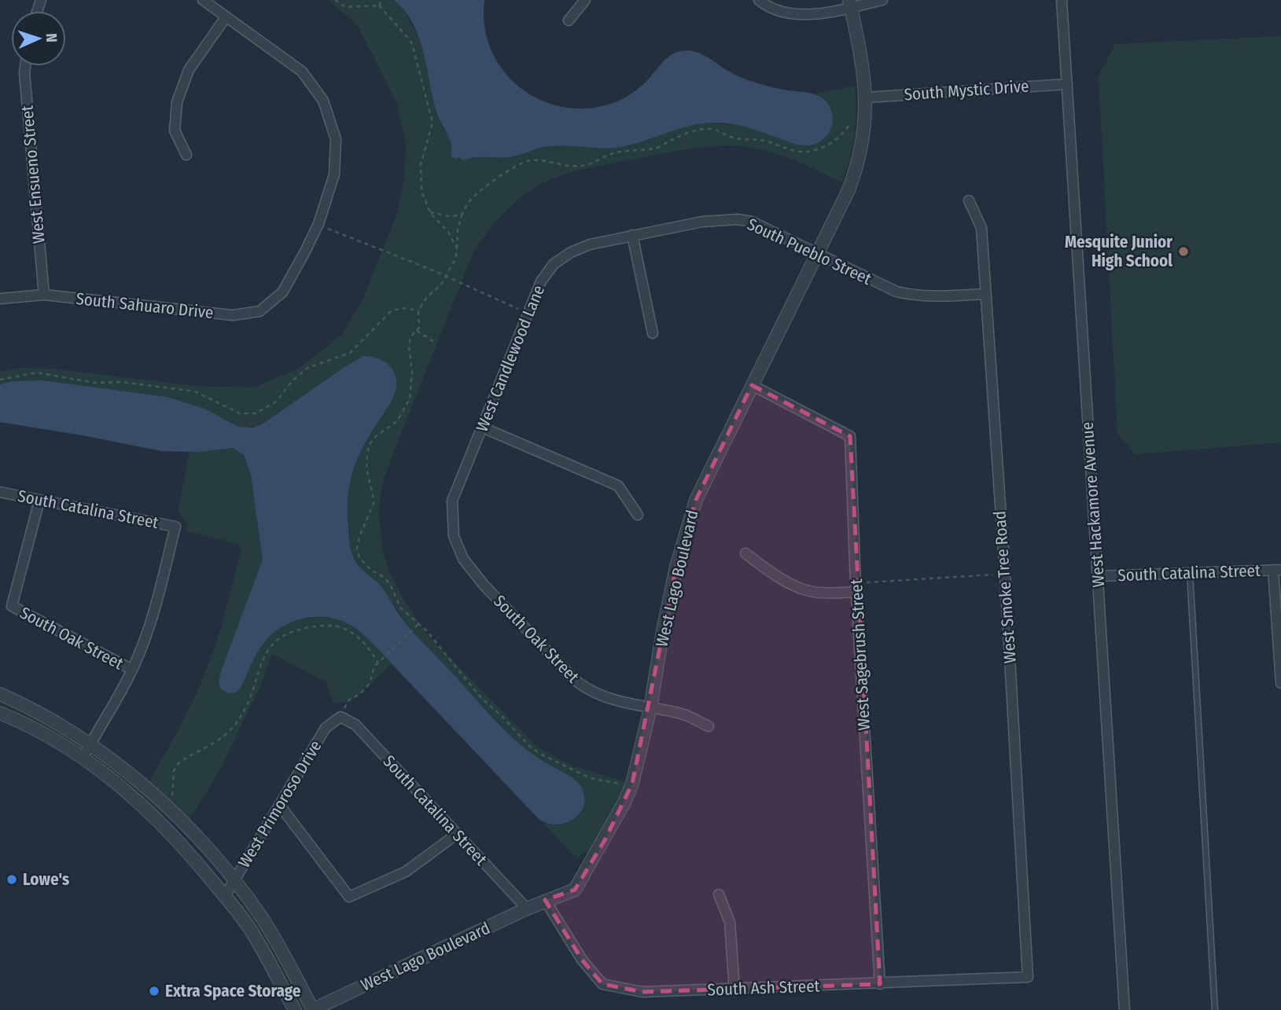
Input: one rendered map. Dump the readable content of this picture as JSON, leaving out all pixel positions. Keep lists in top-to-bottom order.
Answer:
{
  "streets": {
    "street": [
      "South Mystic Drive",
      "West Ensueno Street",
      "South Pueblo Street",
      "South Sahuaro Drive",
      "West Candlewood Lane",
      "West Hackamore Avenue",
      "South Catalina Street",
      "West Lago Boulevard",
      "West Smoke Tree Road",
      "South Oak Street",
      "West Sagebrush Street",
      "West Primoroso Drive",
      "South Ash Street"
    ]
  },
  "crossings": [
    ["South Mystic Drive", "West Hackamore Avenue"],
    ["South Mystic Drive", "West Lago Boulevard"],
    ["West Ensueno Street", "South Sahuaro Drive"],
    ["South Pueblo Street", "West Candlewood Lane"],
    ["South Pueblo Street", "West Lago Boulevard"],
    ["South Pueblo Street", "West Smoke Tree Road"],
    ["West Candlewood Lane", "South Oak Street"],
    ["West Hackamore Avenue", "South Catalina Street"],
    ["South Catalina Street", "West Lago Boulevard"],
    ["South Catalina Street", "South Oak Street"],
    ["South Catalina Street", "West Primoroso Drive"],
    ["West Lago Boulevard", "South Oak Street"],
    ["West Lago Boulevard", "West Sagebrush Street"],
    ["West Lago Boulevard", "South Ash Street"],
    ["West Smoke Tree Road", "South Ash Street"],
    ["West Sagebrush Street", "South Ash Street"]
  ],
  "places": ["Mesquite Junior High School", "Lowe's", "Extra Space Storage"],
  "north": "right"
}
